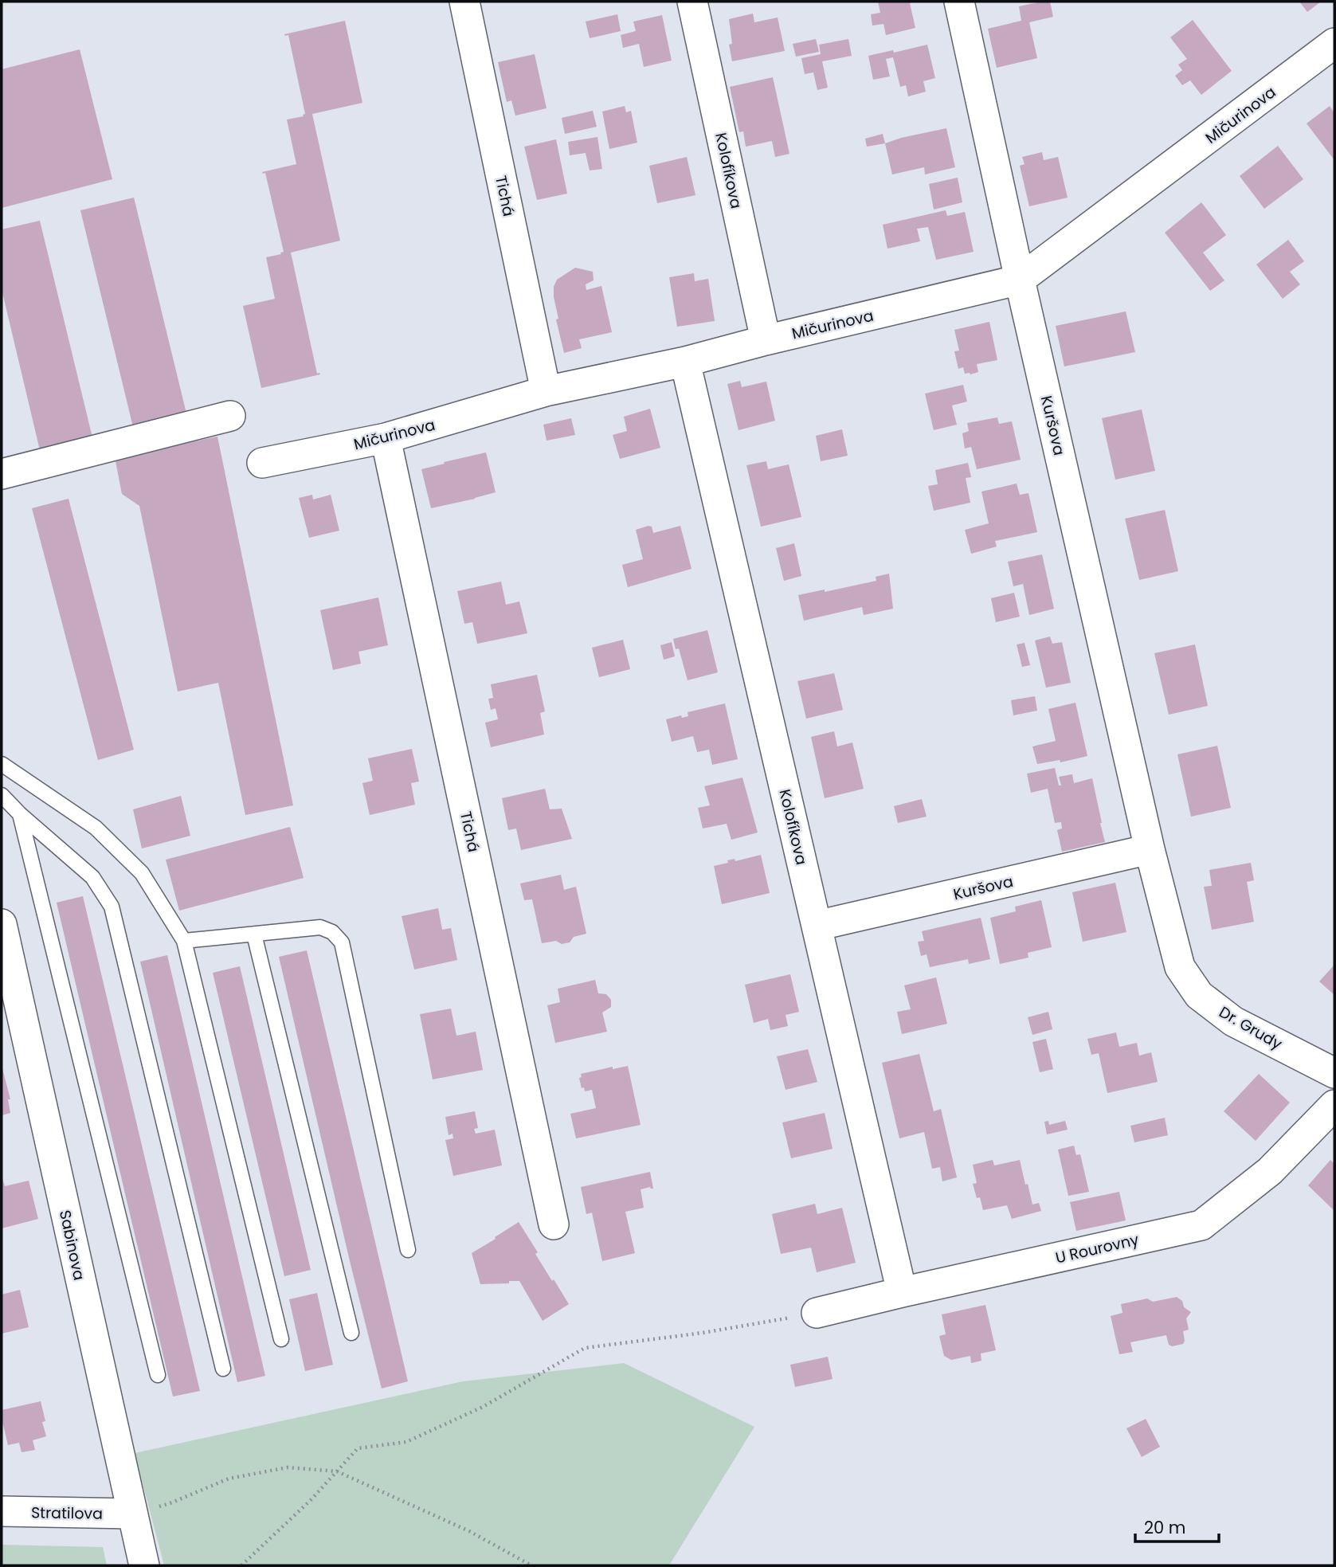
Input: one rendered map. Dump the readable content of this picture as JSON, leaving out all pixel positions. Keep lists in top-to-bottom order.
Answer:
{
  "streets": {
    "street": [
      "Mičurinova",
      "Kolofíkova",
      "Tichá",
      "Kuršova",
      "Dr. Grudy",
      "Sabinova",
      "U Rourovny",
      "Stratilova"
    ]
  },
  "crossings": [
    ["Mičurinova", "Kolofíkova"],
    ["Mičurinova", "Tichá"],
    ["Mičurinova", "Kuršova"],
    ["Kolofíkova", "Kuršova"],
    ["Kolofíkova", "U Rourovny"],
    ["Kuršova", "Dr. Grudy"],
    ["Sabinova", "Stratilova"]
  ],
  "scale_bar": "20 m"
}
